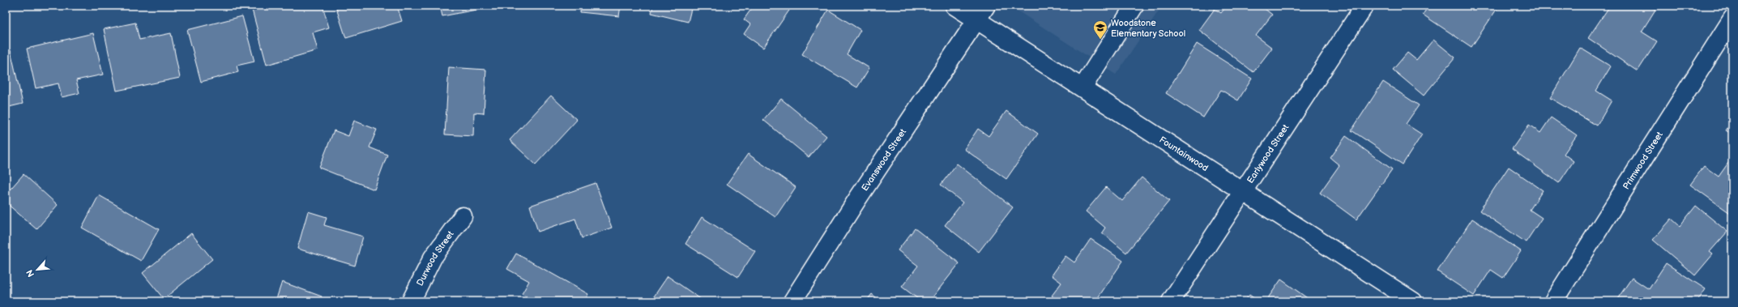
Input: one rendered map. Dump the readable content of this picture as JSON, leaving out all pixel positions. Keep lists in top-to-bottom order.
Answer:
{
  "streets": {
    "street": [
      "Fountainwood",
      "Earlywood Street",
      "Evanswood Street",
      "Primwood Street",
      "Durwood Street"
    ]
  },
  "crossings": [
    ["Fountainwood", "Earlywood Street"],
    ["Fountainwood", "Evanswood Street"]
  ],
  "places": {
    "school or university": ["Woodstone Elementary School"]
  },
  "north": "bottom left"
}
